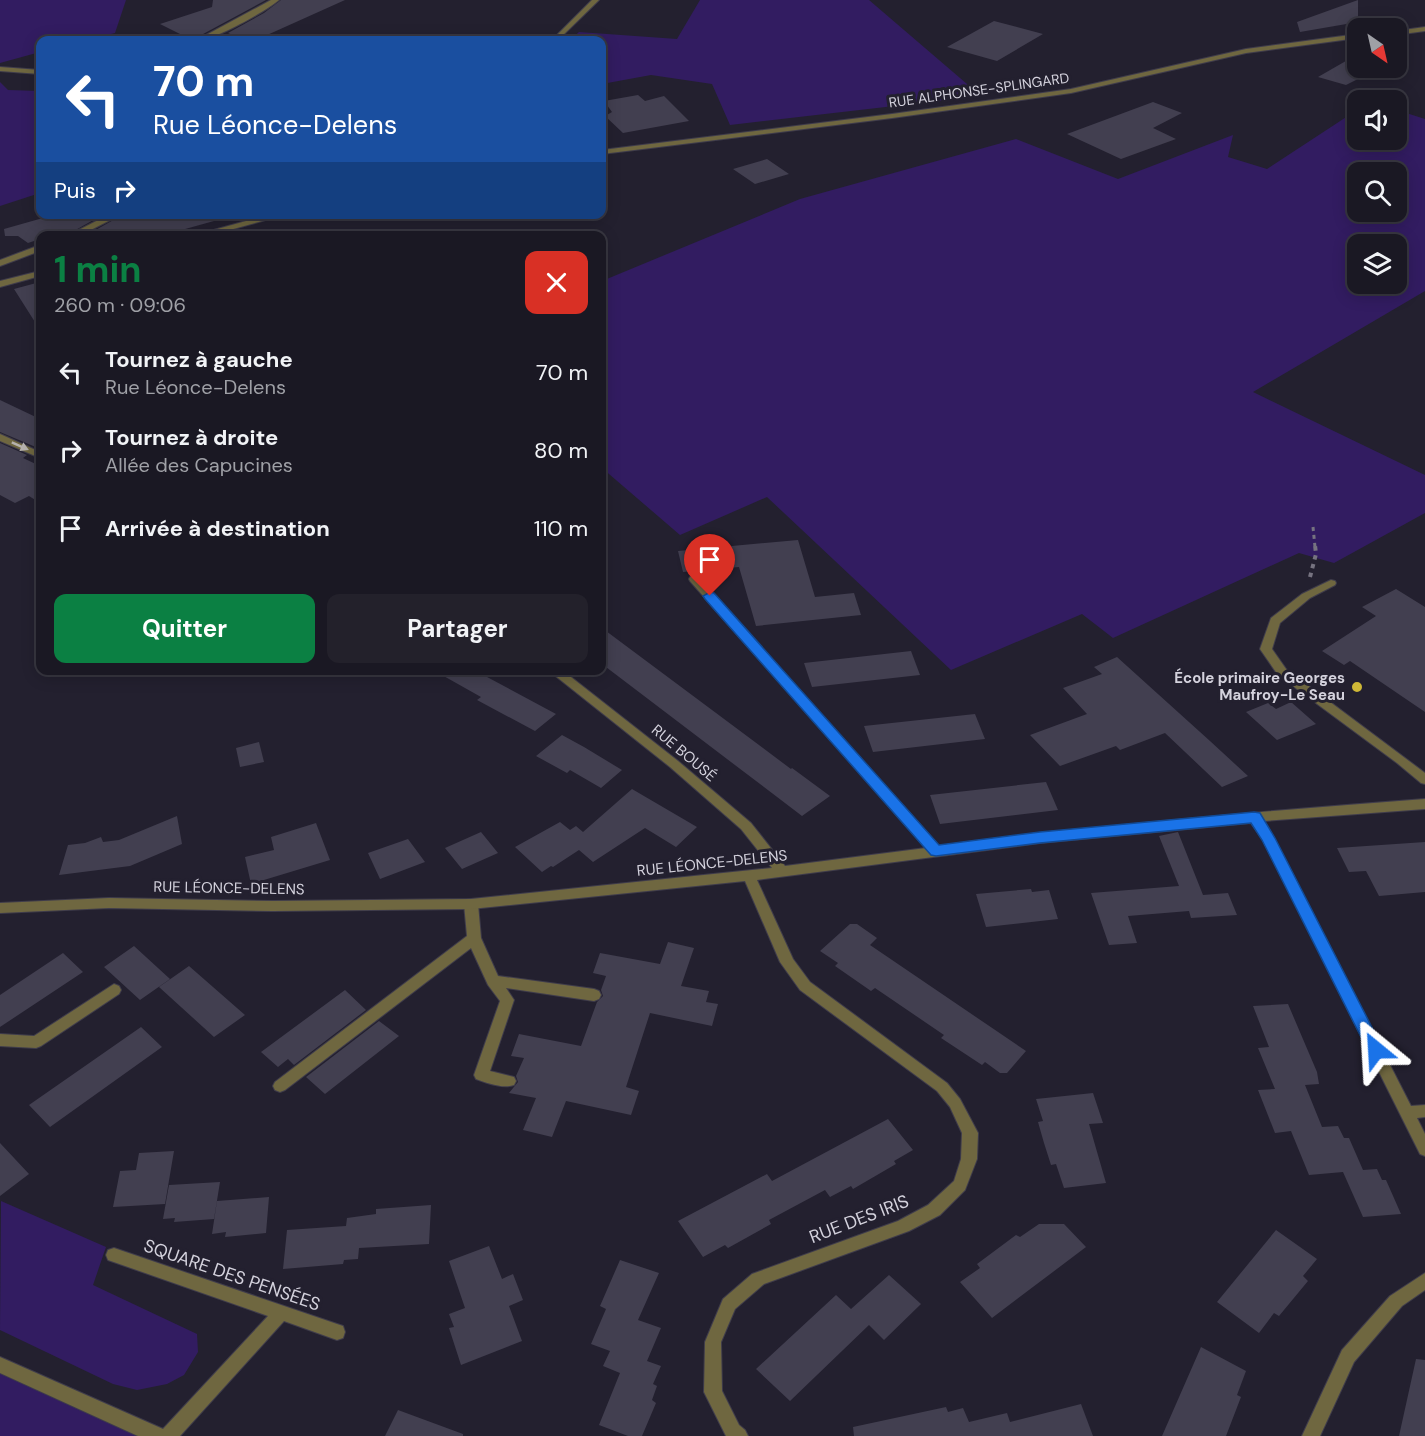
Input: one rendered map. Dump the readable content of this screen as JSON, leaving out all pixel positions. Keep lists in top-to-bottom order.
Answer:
{
  "streets": {
    "street": [
      "RUE ALPHONSE-SPLINGARD",
      "RUE BOUSÉ",
      "RUE LÉONCE-DELENS",
      "RUE DES IRIS",
      "SQUARE DES PENSÉES"
    ]
  },
  "crossings": [
    ["RUE BOUSÉ", "RUE LÉONCE-DELENS"],
    ["RUE LÉONCE-DELENS", "RUE DES IRIS"]
  ],
  "places": ["École primaire Georges Maufroy-Le Seau"],
  "north": "bottom right",
  "page": {
    "turn": ["70 m", "Rue Léonce-Delens"],
    "then": "Puis",
    "heading": ["1 min", "260 m · 09:06"],
    "list": [
      {
        "name": "Tournez à gauche",
        "note": "Rue Léonce-Delens",
        "value": "70 m"
      },
      {
        "name": "Tournez à droite",
        "note": "Allée des Capucines",
        "value": "80 m"
      },
      {
        "name": "Arrivée à destination",
        "value": "110 m"
      }
    ],
    "buttons": ["Quitter", "Partager"]
  }
}
